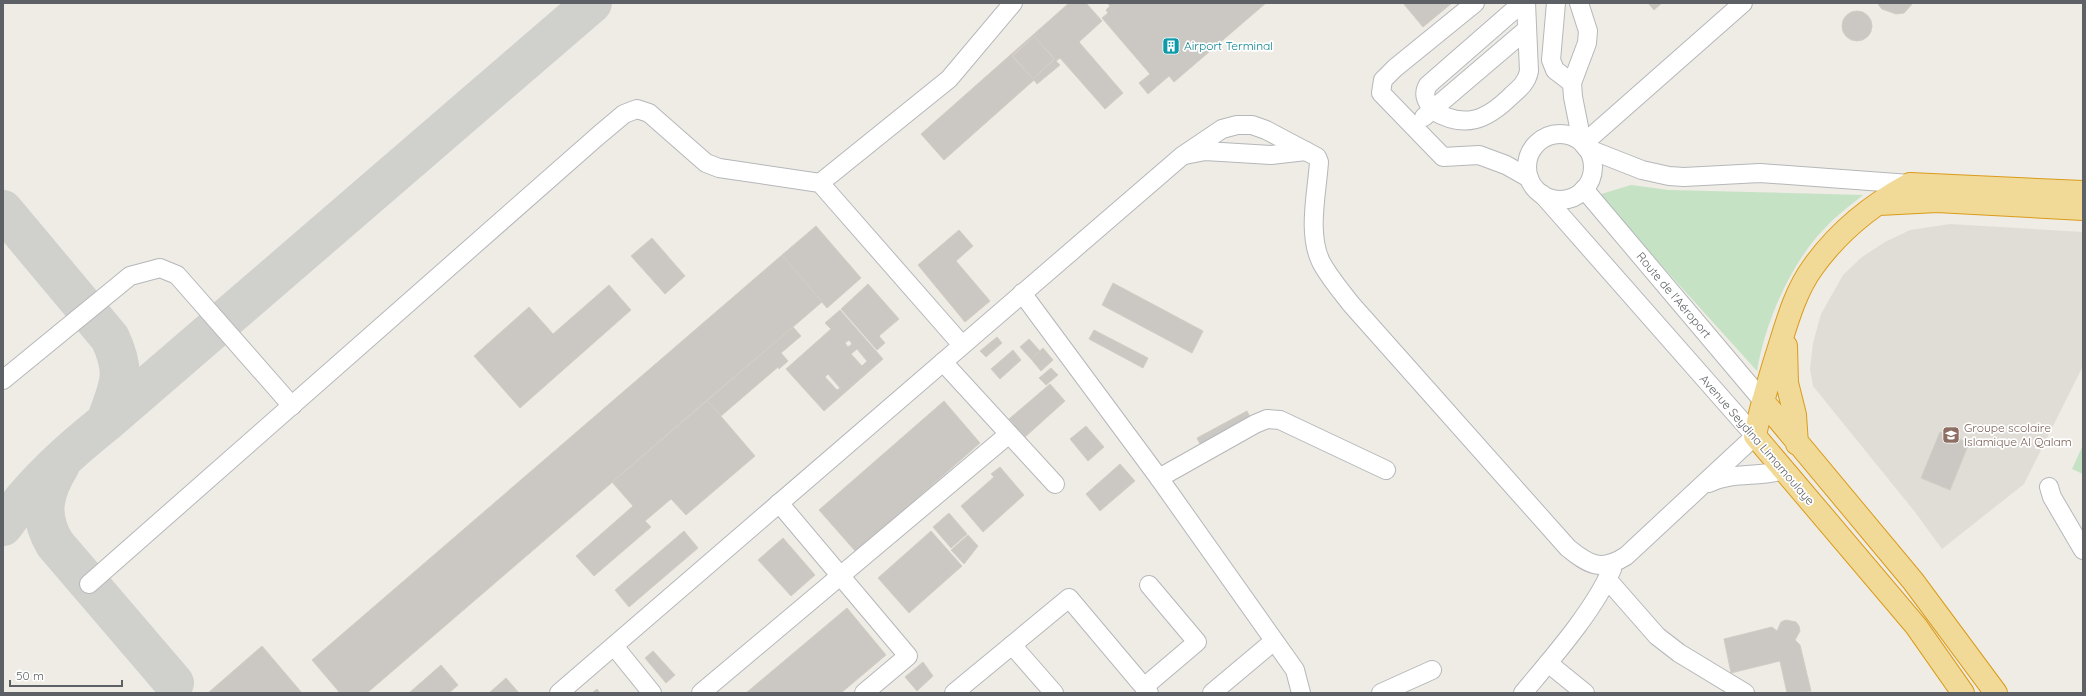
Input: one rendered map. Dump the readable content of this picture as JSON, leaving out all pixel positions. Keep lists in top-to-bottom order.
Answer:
{
  "streets": {
    "highway": ["Avenue Seydina Limamoulaye"],
    "street": ["Route de l'Aéroport"]
  },
  "crossings": [
    ["Route de l'Aéroport", "Avenue Seydina Limamoulaye"]
  ],
  "places": {
    "building": ["Airport Terminal"],
    "school or university": ["Groupe scolaire Islamique Al Qalam"]
  },
  "scale_bar": "50 m"
}
